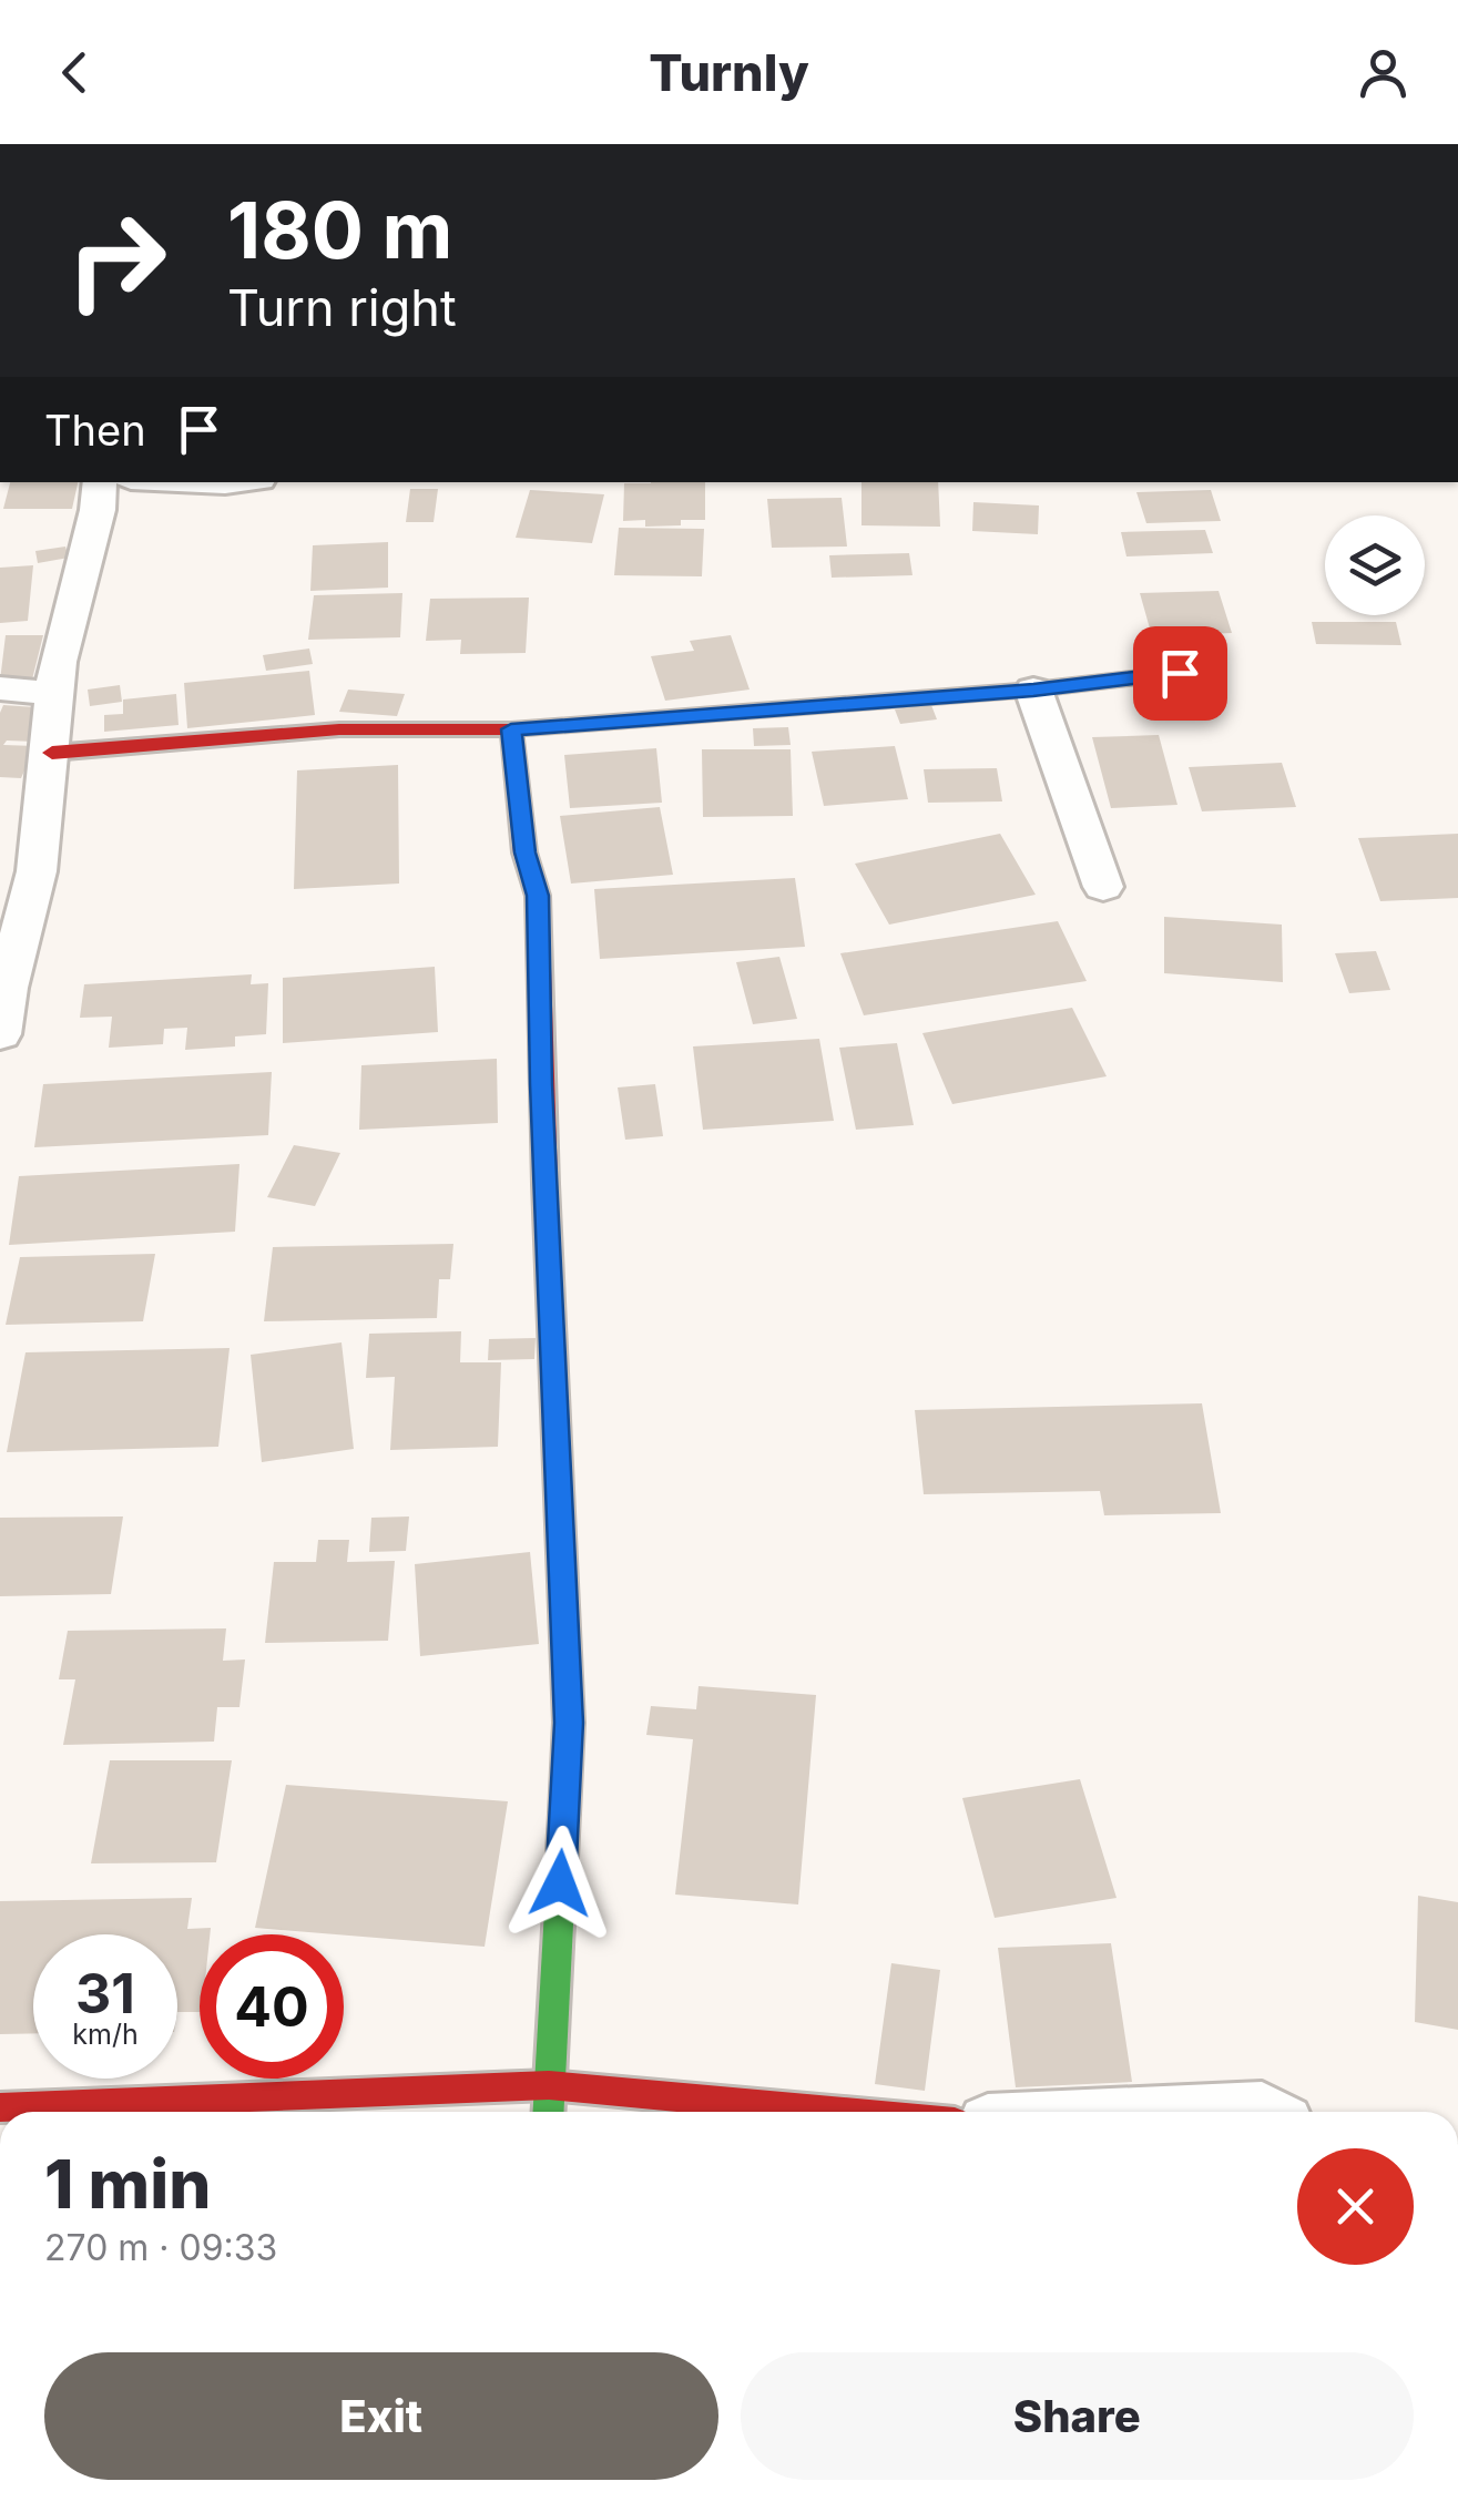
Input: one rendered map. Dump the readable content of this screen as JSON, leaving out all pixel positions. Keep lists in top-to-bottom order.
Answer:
{
  "page": {
    "header": "Turnly",
    "turn": ["180 m", "Turn right"],
    "then": "Then",
    "speed": "31 km/h",
    "limit": "40",
    "heading": ["1 min", "270 m · 09:33"],
    "buttons": ["Exit", "Share"]
  }
}
